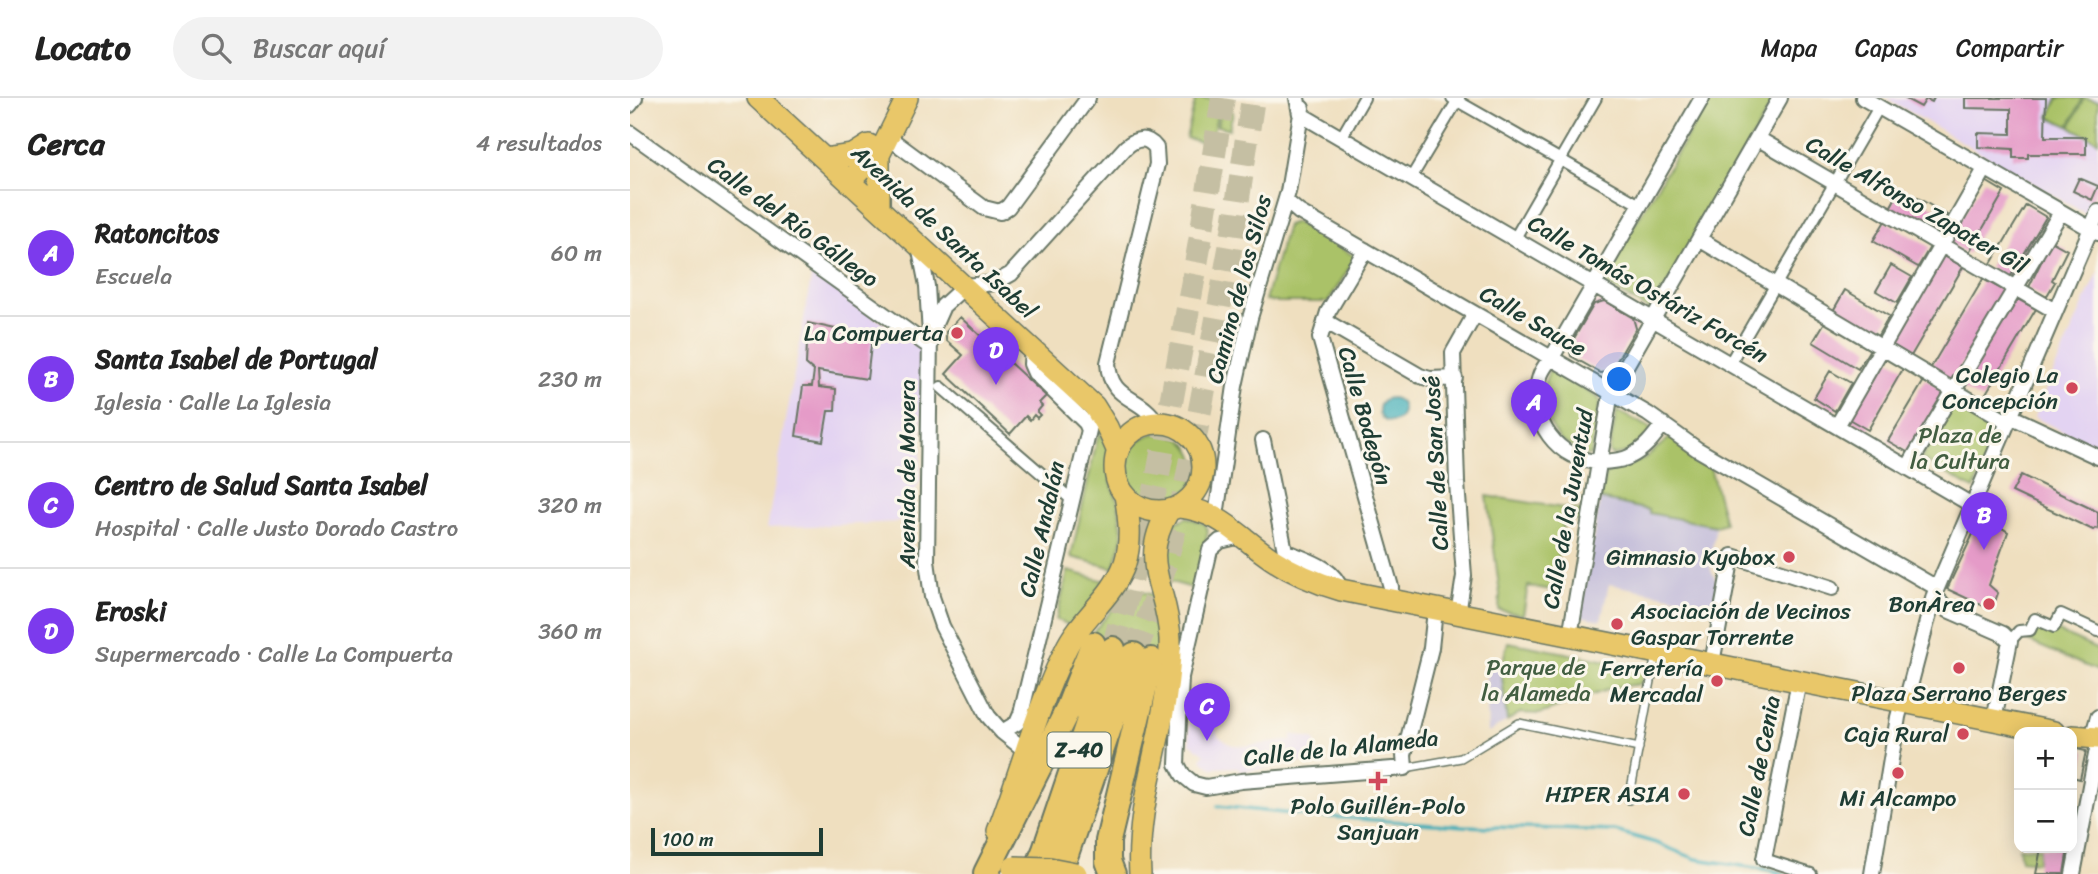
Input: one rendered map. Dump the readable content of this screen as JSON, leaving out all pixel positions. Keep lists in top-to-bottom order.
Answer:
{
  "streets": {
    "highway": ["Z-40"],
    "main road": ["Avenida de Santa Isabel"],
    "street": [
      "Calle Alfonso Zapater Gil",
      "Calle del Río Gállego",
      "Camino de los Silos",
      "Calle Tomás Ostáriz Forcén",
      "Calle Sauce",
      "Calle Bodegón",
      "Calle de San José",
      "Avenida de Movera",
      "Calle de la Juventud",
      "Calle Andalán",
      "Calle de la Alameda",
      "Calle de Cenia"
    ]
  },
  "crossings": [
    ["Calle Alfonso Zapater Gil", "Calle de la Juventud"],
    ["Calle del Río Gállego", "Avenida de Movera"],
    ["Avenida de Santa Isabel", "Avenida de Movera"],
    ["Avenida de Santa Isabel", "Calle Andalán"],
    ["Camino de los Silos", "Calle Tomás Ostáriz Forcén"],
    ["Camino de los Silos", "Calle Sauce"],
    ["Calle Tomás Ostáriz Forcén", "Calle de la Juventud"],
    ["Calle Sauce", "Calle Bodegón"],
    ["Calle Sauce", "Calle de San José"],
    ["Calle Sauce", "Calle de la Juventud"],
    ["Avenida de Movera", "Calle Andalán"]
  ],
  "parks": ["Plaza de la Cultura", "Parque de la Alameda"],
  "places": {
    "other": [
      "La Compuerta",
      "Colegio La Concepción",
      "Gimnasio Kyobox",
      "BonÀrea",
      "Asociación de Vecinos Gaspar Torrente",
      "Plaza Serrano Berges",
      "Ferretería Mercadal",
      "Caja Rural",
      "Mi Alcampo",
      "HIPER ASIA"
    ],
    "health": ["Polo Guillén-Polo Sanjuan"]
  },
  "scale_bar": "100 m",
  "page": {
    "header": "Locato",
    "search": "Buscar aquí",
    "nav": ["Mapa", "Capas", "Compartir"],
    "heading": ["Cerca", "4 resultados"],
    "list": [
      {
        "mark": "A",
        "name": "Ratoncitos",
        "note": "Escuela",
        "value": "60 m"
      },
      {
        "mark": "B",
        "name": "Santa Isabel de Portugal",
        "note": "Iglesia · Calle La Iglesia",
        "value": "230 m"
      },
      {
        "mark": "C",
        "name": "Centro de Salud Santa Isabel",
        "note": "Hospital · Calle Justo Dorado Castro",
        "value": "320 m"
      },
      {
        "mark": "D",
        "name": "Eroski",
        "note": "Supermercado · Calle La Compuerta",
        "value": "360 m"
      }
    ],
    "pins": [
      "D",
      "A",
      "B",
      "C"
    ],
    "map_buttons": ["+", "−"],
    "scale": "100 m"
  }
}
